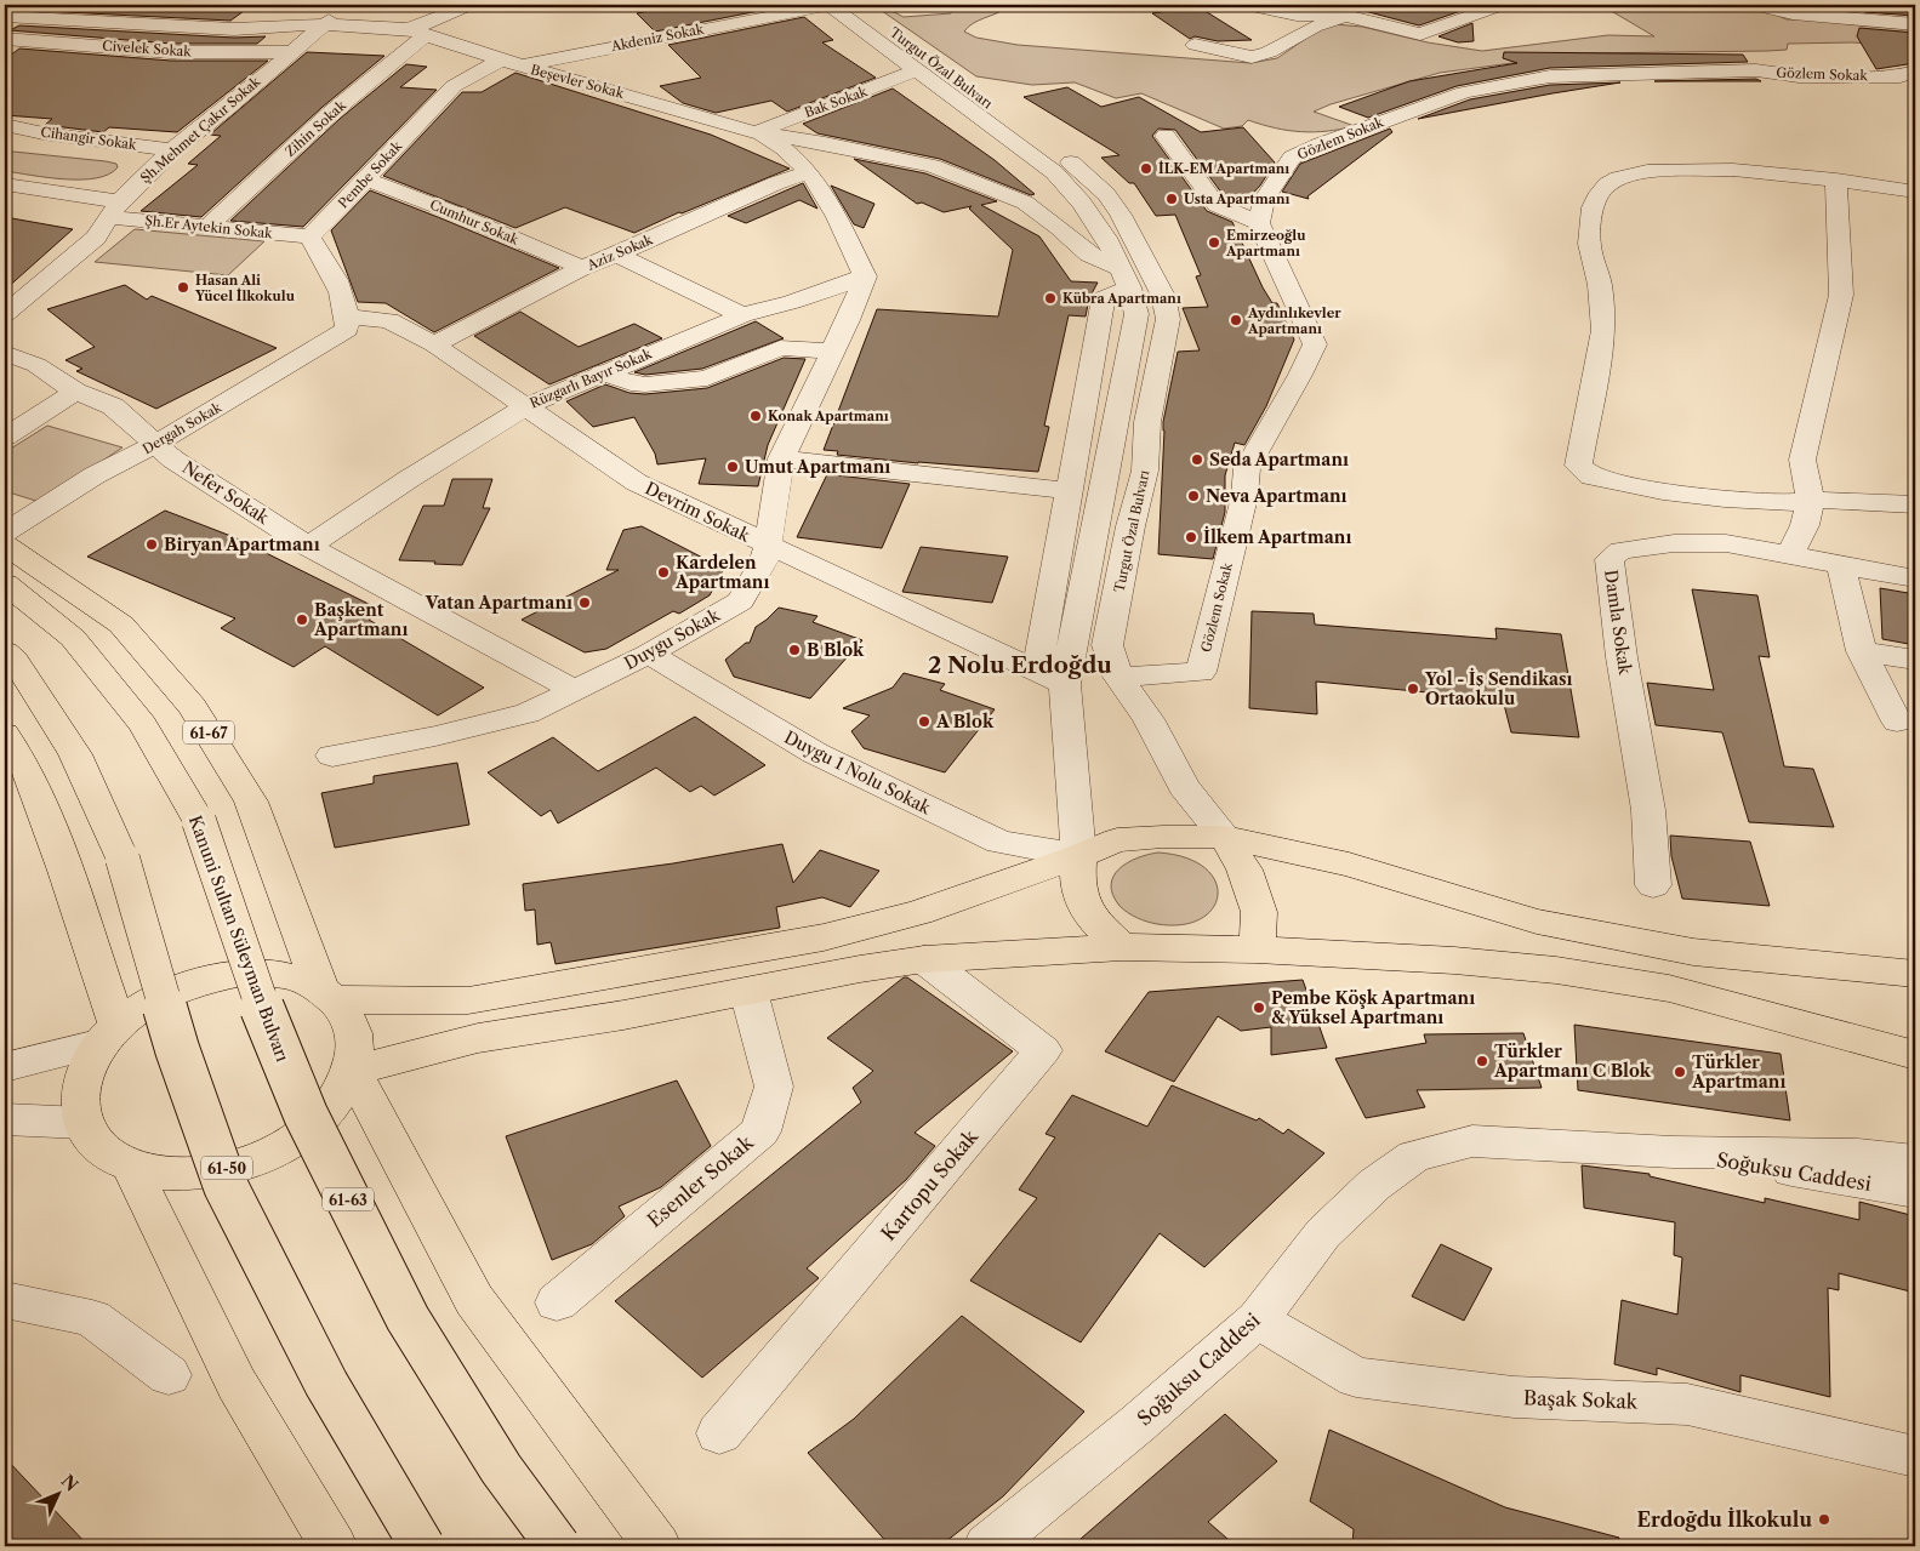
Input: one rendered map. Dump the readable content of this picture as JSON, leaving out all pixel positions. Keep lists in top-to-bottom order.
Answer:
{
  "streets": {
    "main road": [
      "61-67",
      "Kanuni Sultan Süleyman Bulvarı",
      "61-50",
      "61-63"
    ],
    "street": [
      "Akdeniz Sokak",
      "Civelek Sokak",
      "Turgut Özal Bulvarı",
      "Gözlem Sokak",
      "Beşevler Sokak",
      "Bak Sokak",
      "Zihin Sokak",
      "Şh.Mehmet Çakır Sokak",
      "Cihangir Sokak",
      "Pembe Sokak",
      "Cumhur Sokak",
      "Şh.Er Aytekin Sokak",
      "Aziz Sokak",
      "Rüzgarlı Bayır Sokak",
      "Dergah Sokak",
      "Nefer Sokak",
      "Devrim Sokak",
      "Damla Sokak",
      "Duygu Sokak",
      "Duygu 1 Nolu Sokak",
      "Soğuksu Caddesi",
      "Esenler Sokak",
      "Kartopu Sokak",
      "Başak Sokak"
    ]
  },
  "crossings": [
    ["Akdeniz Sokak", "Turgut Özal Bulvarı"],
    ["Akdeniz Sokak", "Beşevler Sokak"],
    ["Akdeniz Sokak", "Pembe Sokak"],
    ["Civelek Sokak", "Şh.Mehmet Çakır Sokak"],
    ["Turgut Özal Bulvarı", "Gözlem Sokak"],
    ["Turgut Özal Bulvarı", "Beşevler Sokak"],
    ["Turgut Özal Bulvarı", "Bak Sokak"],
    ["Turgut Özal Bulvarı", "Devrim Sokak"],
    ["Turgut Özal Bulvarı", "Duygu 1 Nolu Sokak"],
    ["Beşevler Sokak", "Bak Sokak"],
    ["Beşevler Sokak", "Zihin Sokak"],
    ["Beşevler Sokak", "Şh.Mehmet Çakır Sokak"],
    ["Beşevler Sokak", "Pembe Sokak"],
    ["Zihin Sokak", "Şh.Er Aytekin Sokak"],
    ["Şh.Mehmet Çakır Sokak", "Cihangir Sokak"],
    ["Şh.Mehmet Çakır Sokak", "Şh.Er Aytekin Sokak"],
    ["Pembe Sokak", "Cumhur Sokak"],
    ["Pembe Sokak", "Şh.Er Aytekin Sokak"],
    ["Cumhur Sokak", "Aziz Sokak"],
    ["Aziz Sokak", "Devrim Sokak"],
    ["Rüzgarlı Bayır Sokak", "Nefer Sokak"],
    ["Rüzgarlı Bayır Sokak", "Devrim Sokak"],
    ["Rüzgarlı Bayır Sokak", "Duygu Sokak"],
    ["Dergah Sokak", "Nefer Sokak"],
    ["Dergah Sokak", "Devrim Sokak"],
    ["Nefer Sokak", "Duygu Sokak"],
    ["Devrim Sokak", "Duygu Sokak"],
    ["Duygu Sokak", "Duygu 1 Nolu Sokak"],
    ["Soğuksu Caddesi", "Başak Sokak"]
  ],
  "districts": ["2 Nolu Erdoğdu"],
  "places": [
    "İLK-EM Apartmanı",
    "Usta Apartmanı",
    "Emirzeoğlu Apartmanı",
    "Hasan Ali Yücel İlkokulu",
    "Kübra Apartmanı",
    "Aydınlıkevler Apartmanı",
    "Konak Apartmanı",
    "Seda Apartmanı",
    "Umut Apartmanı",
    "Neva Apartmanı",
    "İlkem Apartmanı",
    "Biryan Apartmanı",
    "Kardelen Apartmanı",
    "Vatan Apartmanı",
    "Başkent Apartmanı",
    "B Blok",
    "Yol - İş Sendikası Ortaokulu",
    "A Blok",
    "Pembe Köşk Apartmanı & Yüksel Apartmanı",
    "Türkler Apartmanı C Blok",
    "Türkler Apartmanı",
    "Erdoğdu İlkokulu"
  ],
  "north": "top right"
}
